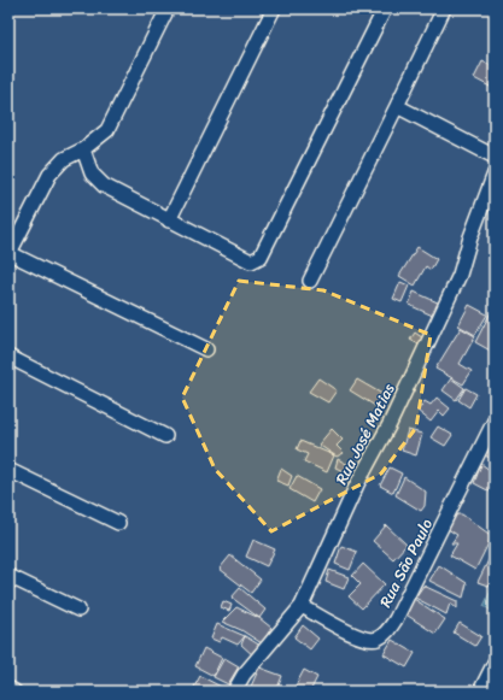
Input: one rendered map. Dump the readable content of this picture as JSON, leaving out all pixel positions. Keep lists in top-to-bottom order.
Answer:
{
  "streets": {
    "street": ["Rua José Matias", "Rua São Paulo"]
  },
  "crossings": [
    ["Rua José Matias", "Rua São Paulo"]
  ]
}
